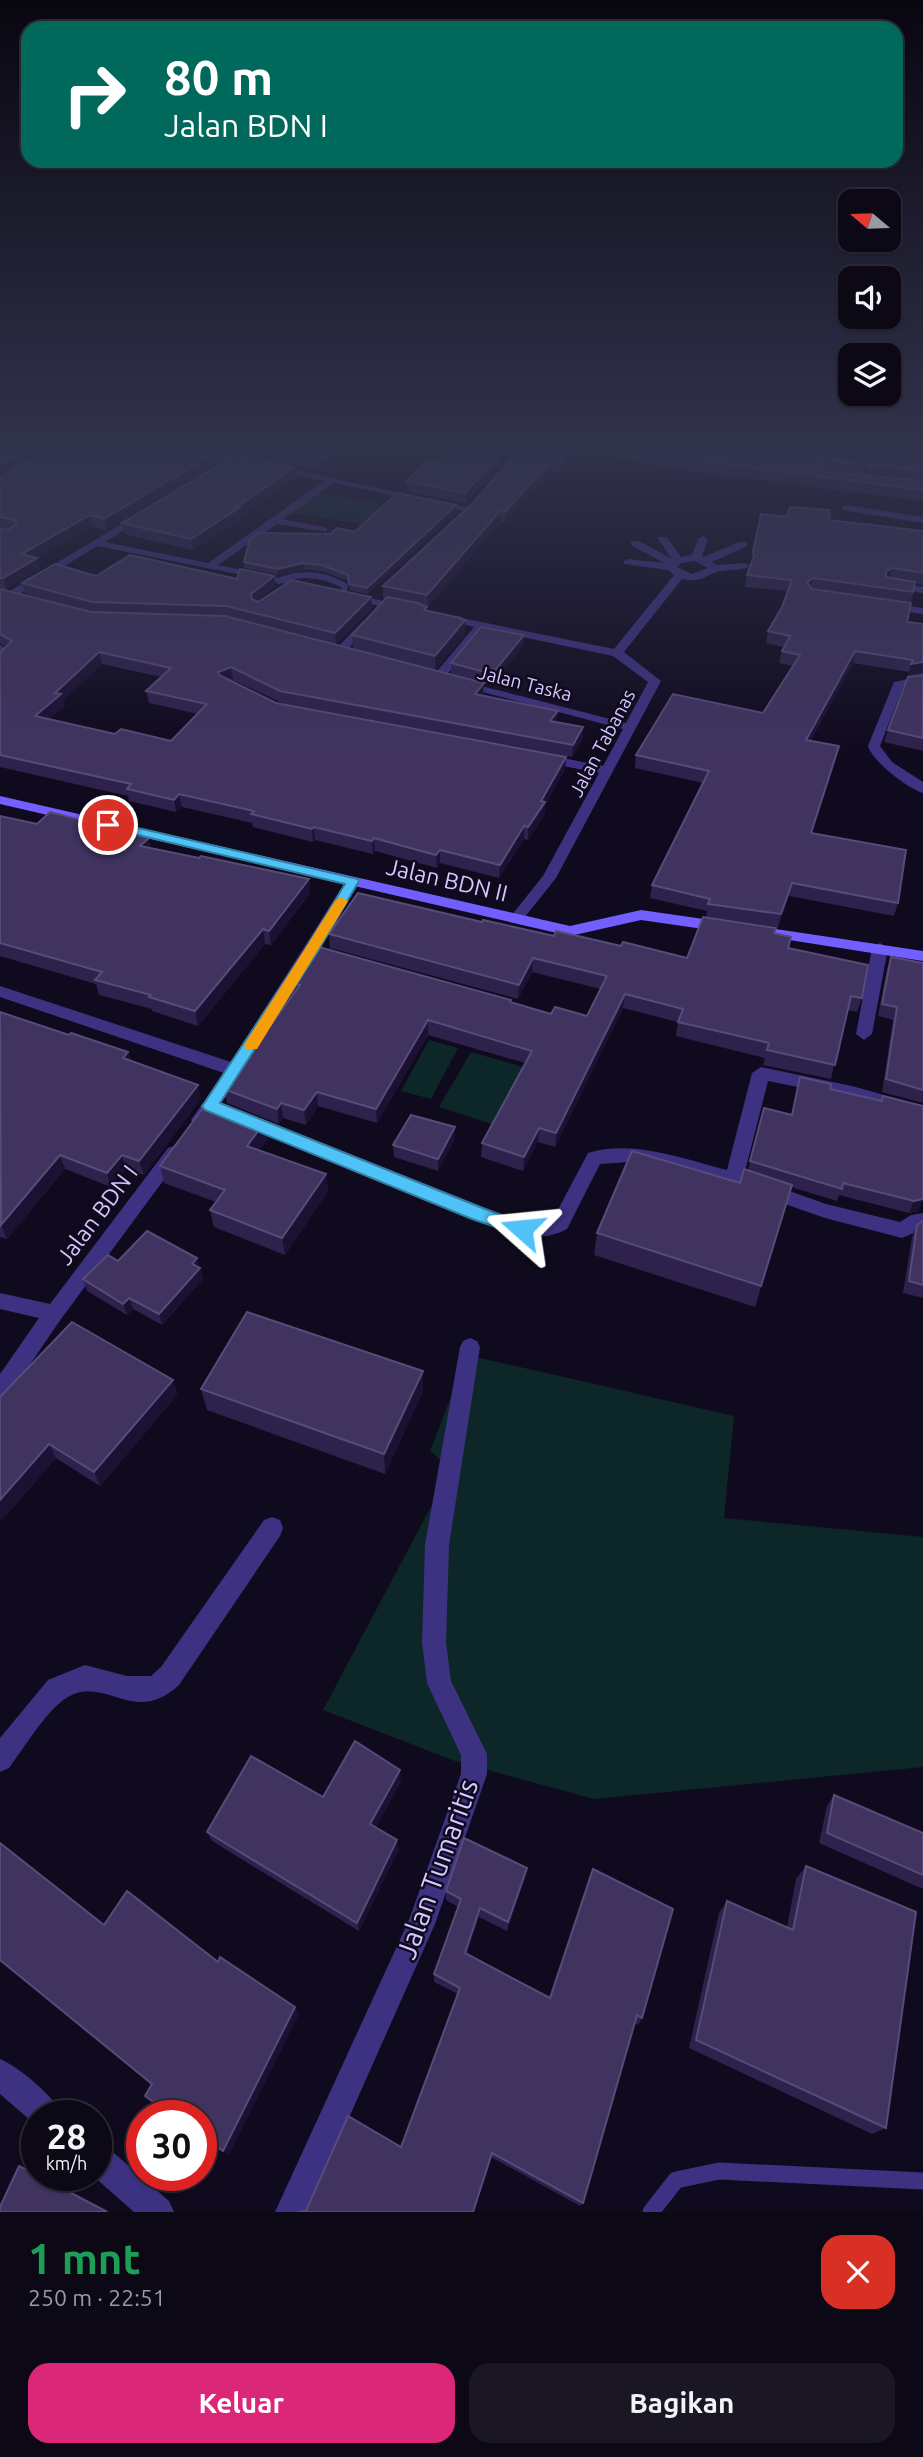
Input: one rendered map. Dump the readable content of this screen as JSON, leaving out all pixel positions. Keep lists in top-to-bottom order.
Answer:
{
  "streets": {
    "street": [
      "Jalan Taska",
      "Jalan Tabanas",
      "Jalan BDN II",
      "Jalan BDN I",
      "Jalan Tumaritis"
    ]
  },
  "crossings": [
    ["Jalan Taska", "Jalan Tabanas"],
    ["Jalan Tabanas", "Jalan BDN II"],
    ["Jalan BDN II", "Jalan BDN I"]
  ],
  "north": "left",
  "page": {
    "turn": ["80 m", "Jalan BDN I"],
    "speed": "28 km/h",
    "limit": "30",
    "heading": ["1 mnt", "250 m · 22:51"],
    "buttons": ["Keluar", "Bagikan"]
  }
}
